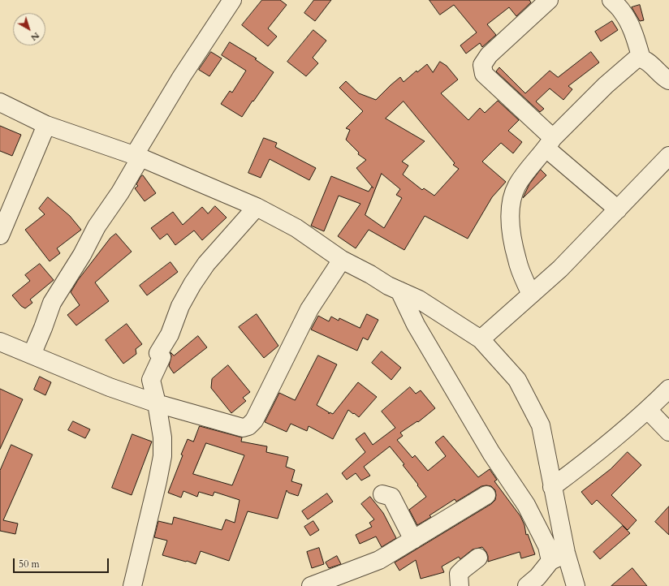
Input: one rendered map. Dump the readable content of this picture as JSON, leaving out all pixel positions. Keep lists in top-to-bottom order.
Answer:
{
  "scale_bar": "50 m",
  "north": "bottom right"
}
